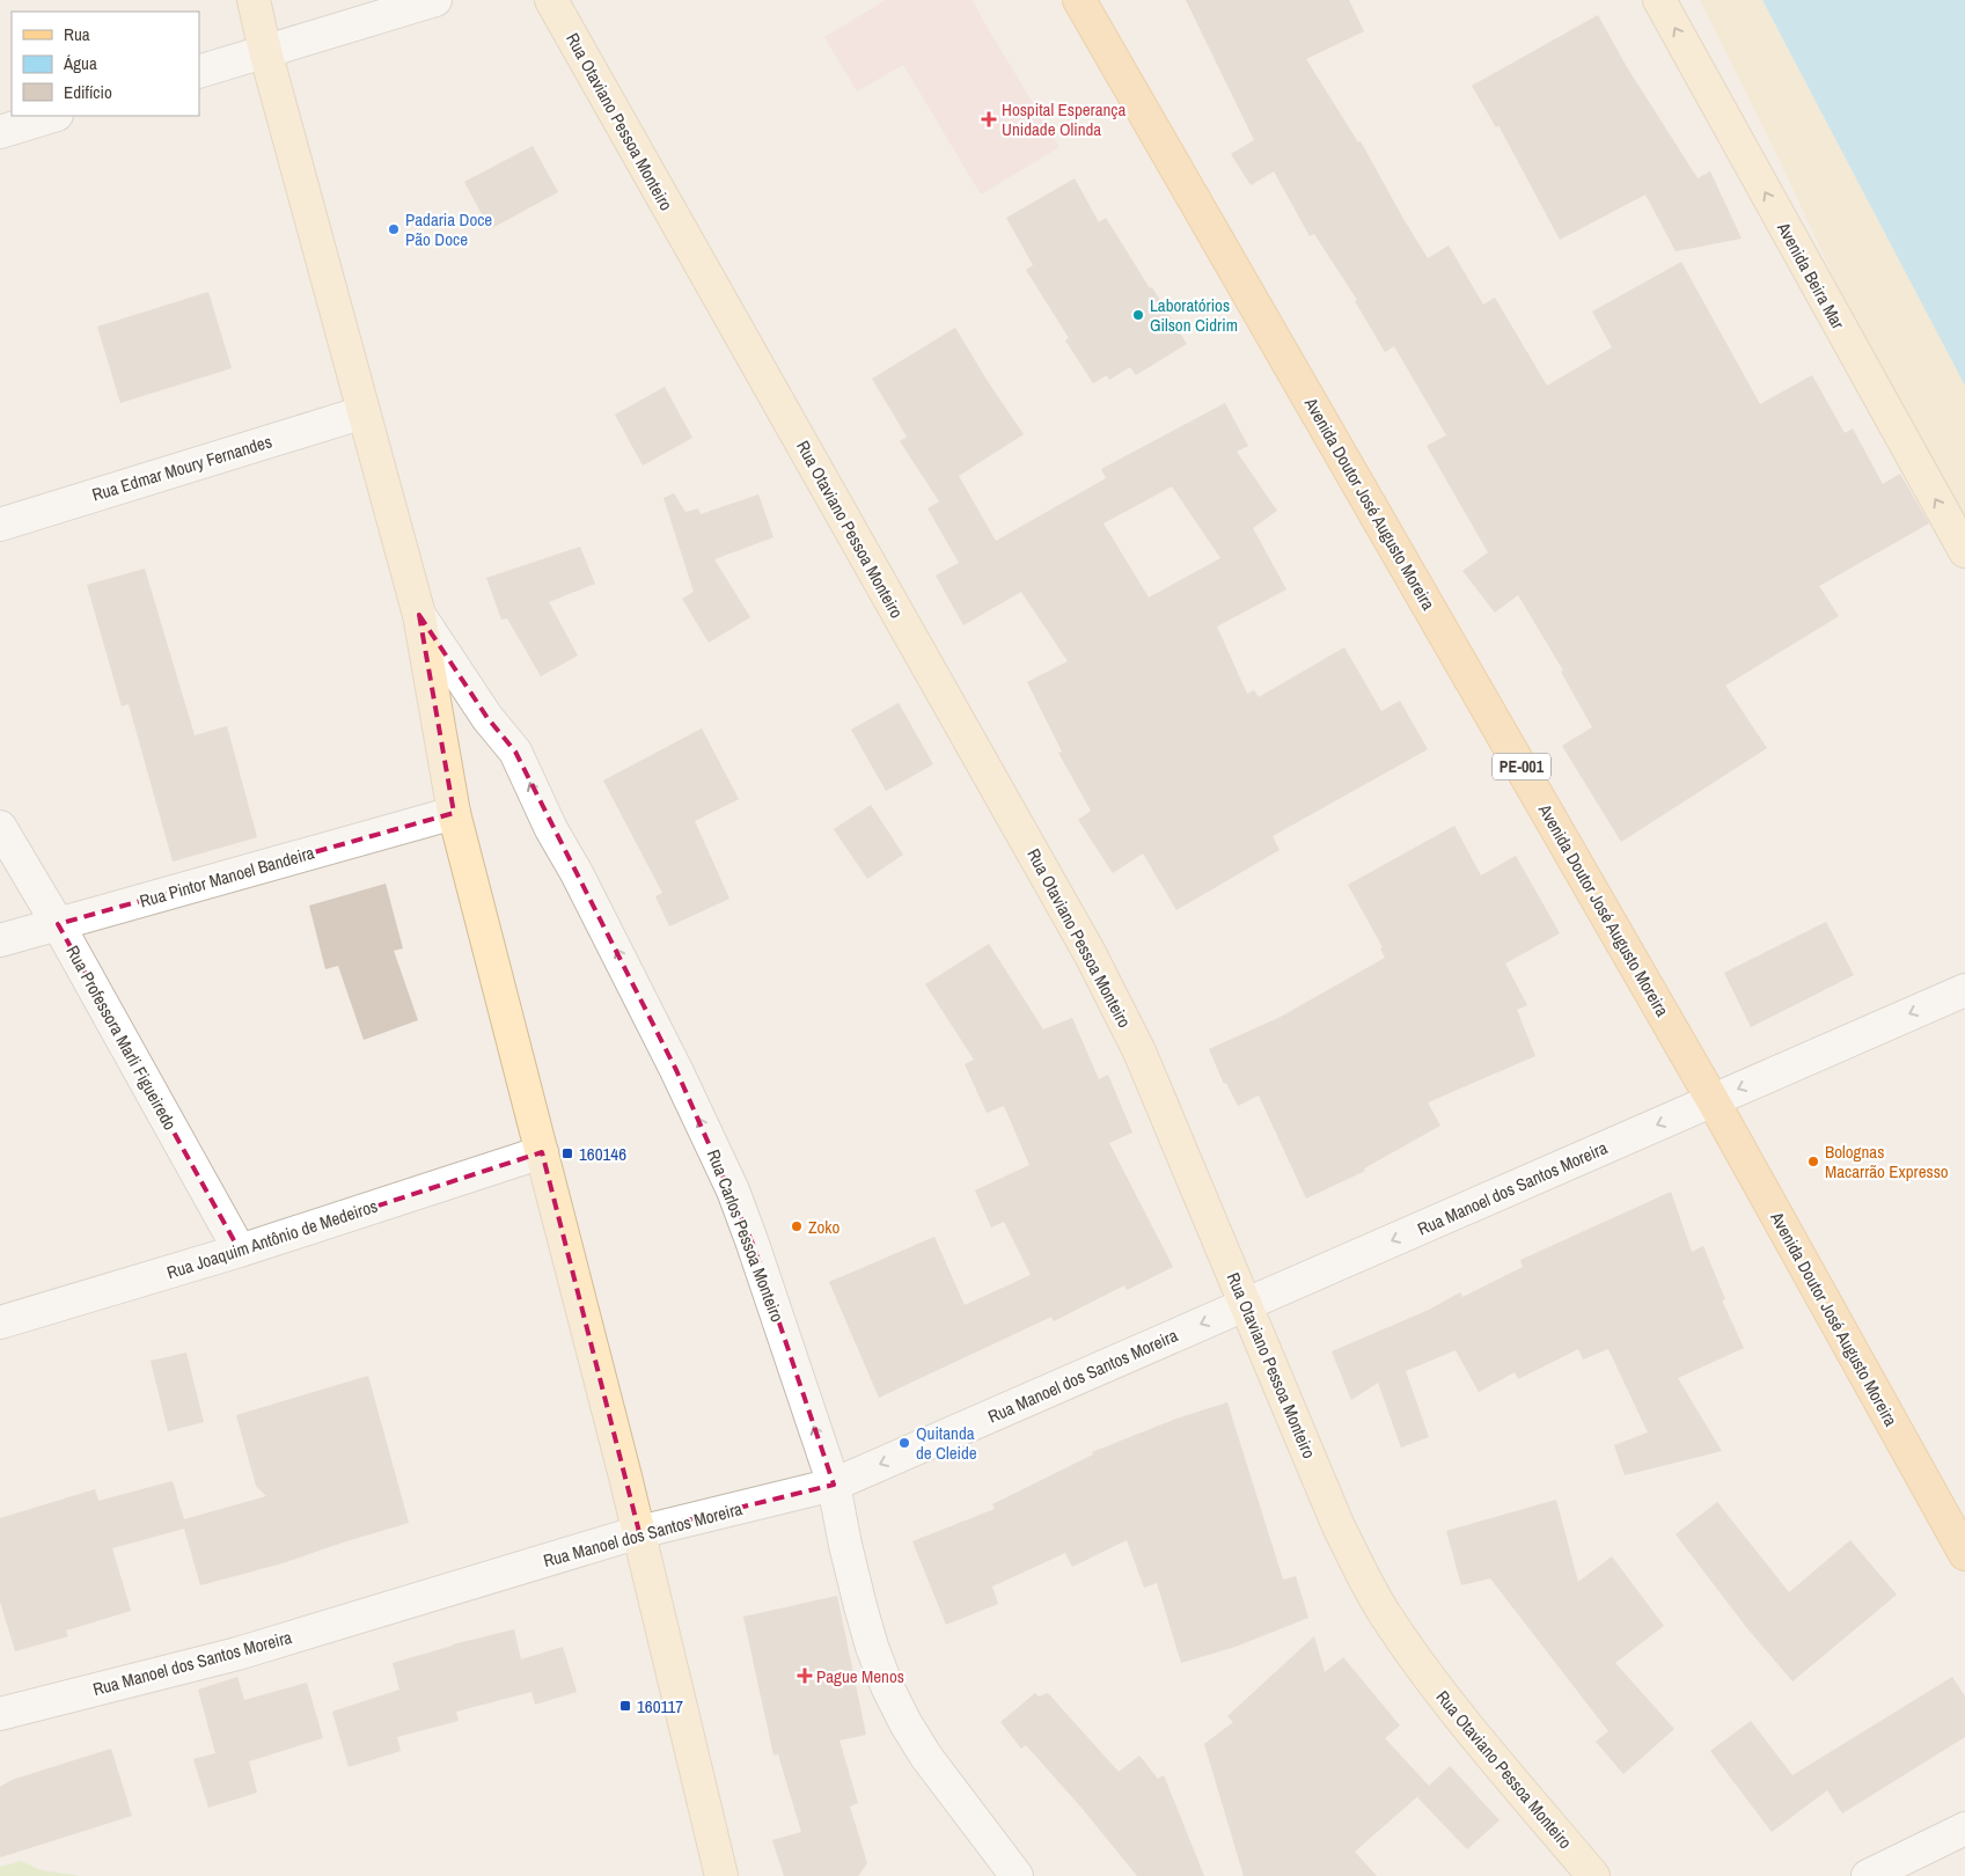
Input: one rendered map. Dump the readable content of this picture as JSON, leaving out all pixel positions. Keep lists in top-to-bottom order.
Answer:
{
  "streets": {
    "main road": [
      "Rua Otaviano Pessoa Monteiro",
      "Avenida Beira Mar",
      "Avenida Doutor José Augusto Moreira",
      "PE-001"
    ],
    "street": [
      "Rua Edmar Moury Fernandes",
      "Rua Pintor Manoel Bandeira",
      "Rua Professora Marli Figueiredo",
      "Rua Manoel dos Santos Moreira",
      "Rua Carlos Pessoa Monteiro",
      "Rua Joaquim Antônio de Medeiros"
    ]
  },
  "crossings": [
    ["Rua Otaviano Pessoa Monteiro", "Rua Manoel dos Santos Moreira"],
    ["Avenida Doutor José Augusto Moreira", "Rua Manoel dos Santos Moreira"],
    ["Rua Pintor Manoel Bandeira", "Rua Professora Marli Figueiredo"],
    ["Rua Professora Marli Figueiredo", "Rua Joaquim Antônio de Medeiros"],
    ["Rua Manoel dos Santos Moreira", "Rua Carlos Pessoa Monteiro"]
  ],
  "one_way": ["Avenida Beira Mar", "Rua Manoel dos Santos Moreira", "Rua Carlos Pessoa Monteiro"],
  "places": {
    "health": ["Hospital Esperança Unidade Olinda", "Pague Menos"],
    "other": [
      "Padaria Doce Pão Doce",
      "Laboratórios Gilson Cidrim",
      "Bolognas Macarrão Expresso",
      "Zoko",
      "Quitanda de Cleide"
    ],
    "transit": ["160146", "160117"]
  },
  "legend": ["Rua", "Água", "Edifício"]
}
